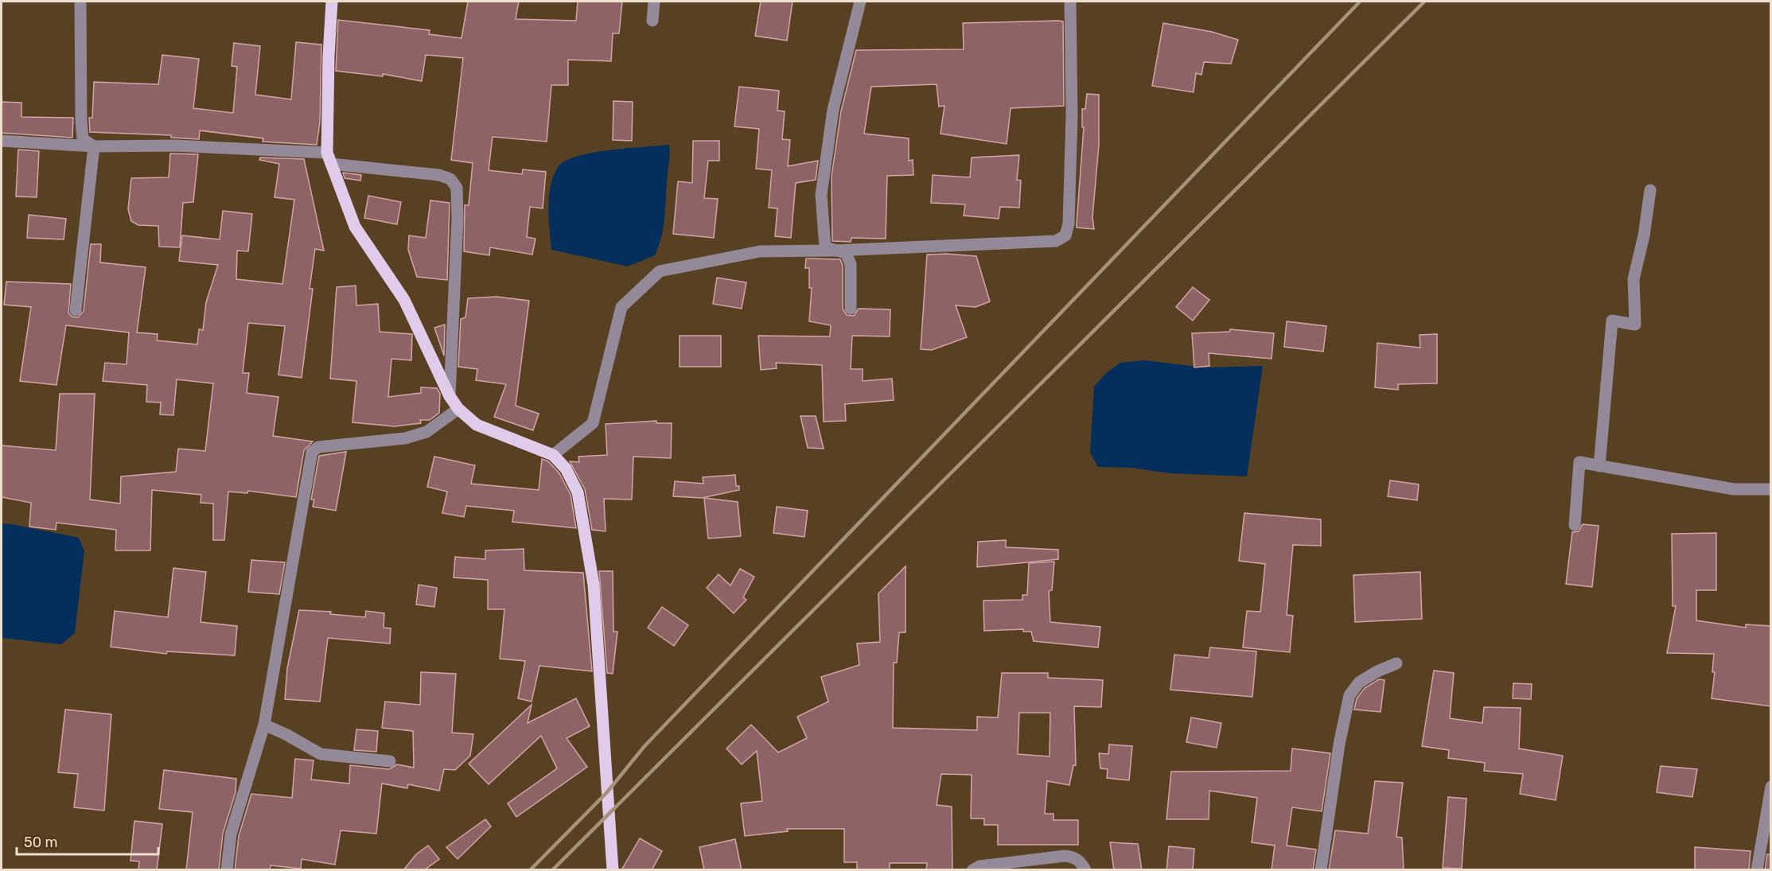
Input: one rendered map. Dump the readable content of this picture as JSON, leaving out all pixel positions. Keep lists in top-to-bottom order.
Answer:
{
  "scale_bar": "50 m"
}
